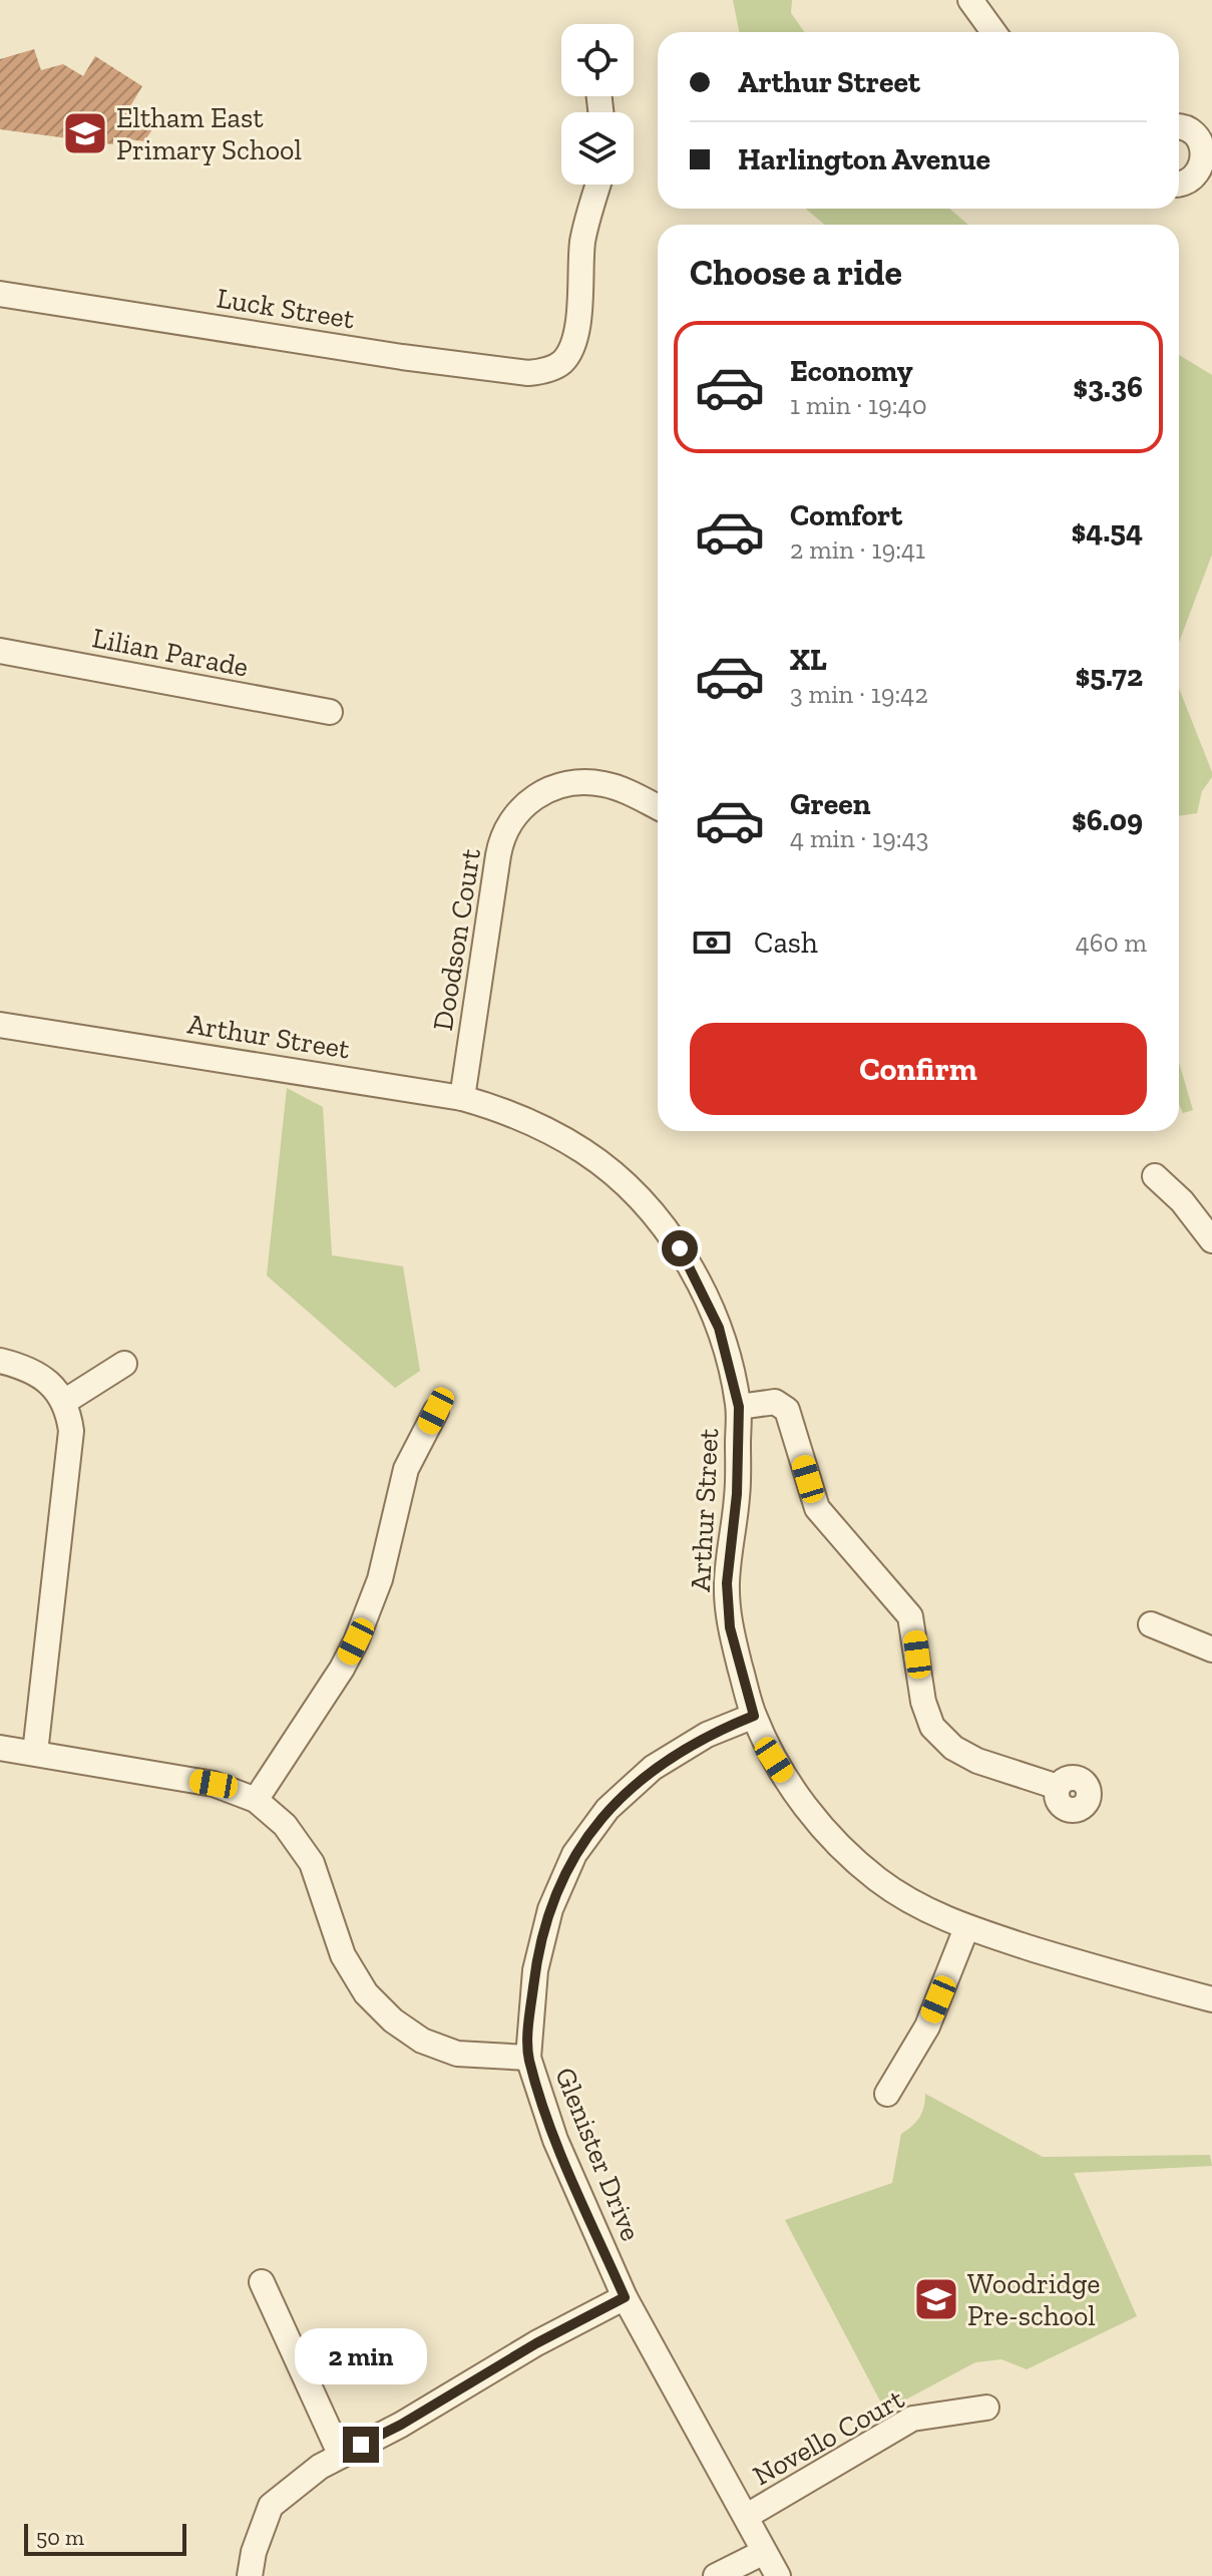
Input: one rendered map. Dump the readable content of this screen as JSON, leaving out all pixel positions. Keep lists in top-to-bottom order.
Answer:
{
  "streets": {
    "street": [
      "Luck Street",
      "Lilian Parade",
      "Doodson Court",
      "Arthur Street",
      "Glenister Drive",
      "Novello Court"
    ]
  },
  "crossings": [
    ["Doodson Court", "Arthur Street"],
    ["Arthur Street", "Glenister Drive"],
    ["Glenister Drive", "Novello Court"]
  ],
  "places": {
    "school or university": ["Eltham East Primary School", "Woodridge Pre-school"]
  },
  "scale_bar": "50 m",
  "page": {
    "banner": ["Arthur Street", "Harlington Avenue"],
    "heading": "Choose a ride",
    "list": [
      {
        "name": "Economy",
        "note": "1 min · 19:40",
        "value": "$3.36"
      },
      {
        "name": "Comfort",
        "note": "2 min · 19:41",
        "value": "$4.54"
      },
      {
        "name": "XL",
        "note": "3 min · 19:42",
        "value": "$5.72"
      },
      {
        "name": "Green",
        "note": "4 min · 19:43",
        "value": "$6.09"
      }
    ],
    "pay": ["Cash", "460 m"],
    "buttons": "Confirm",
    "bubble": "2 min",
    "scale": "50 m"
  }
}
